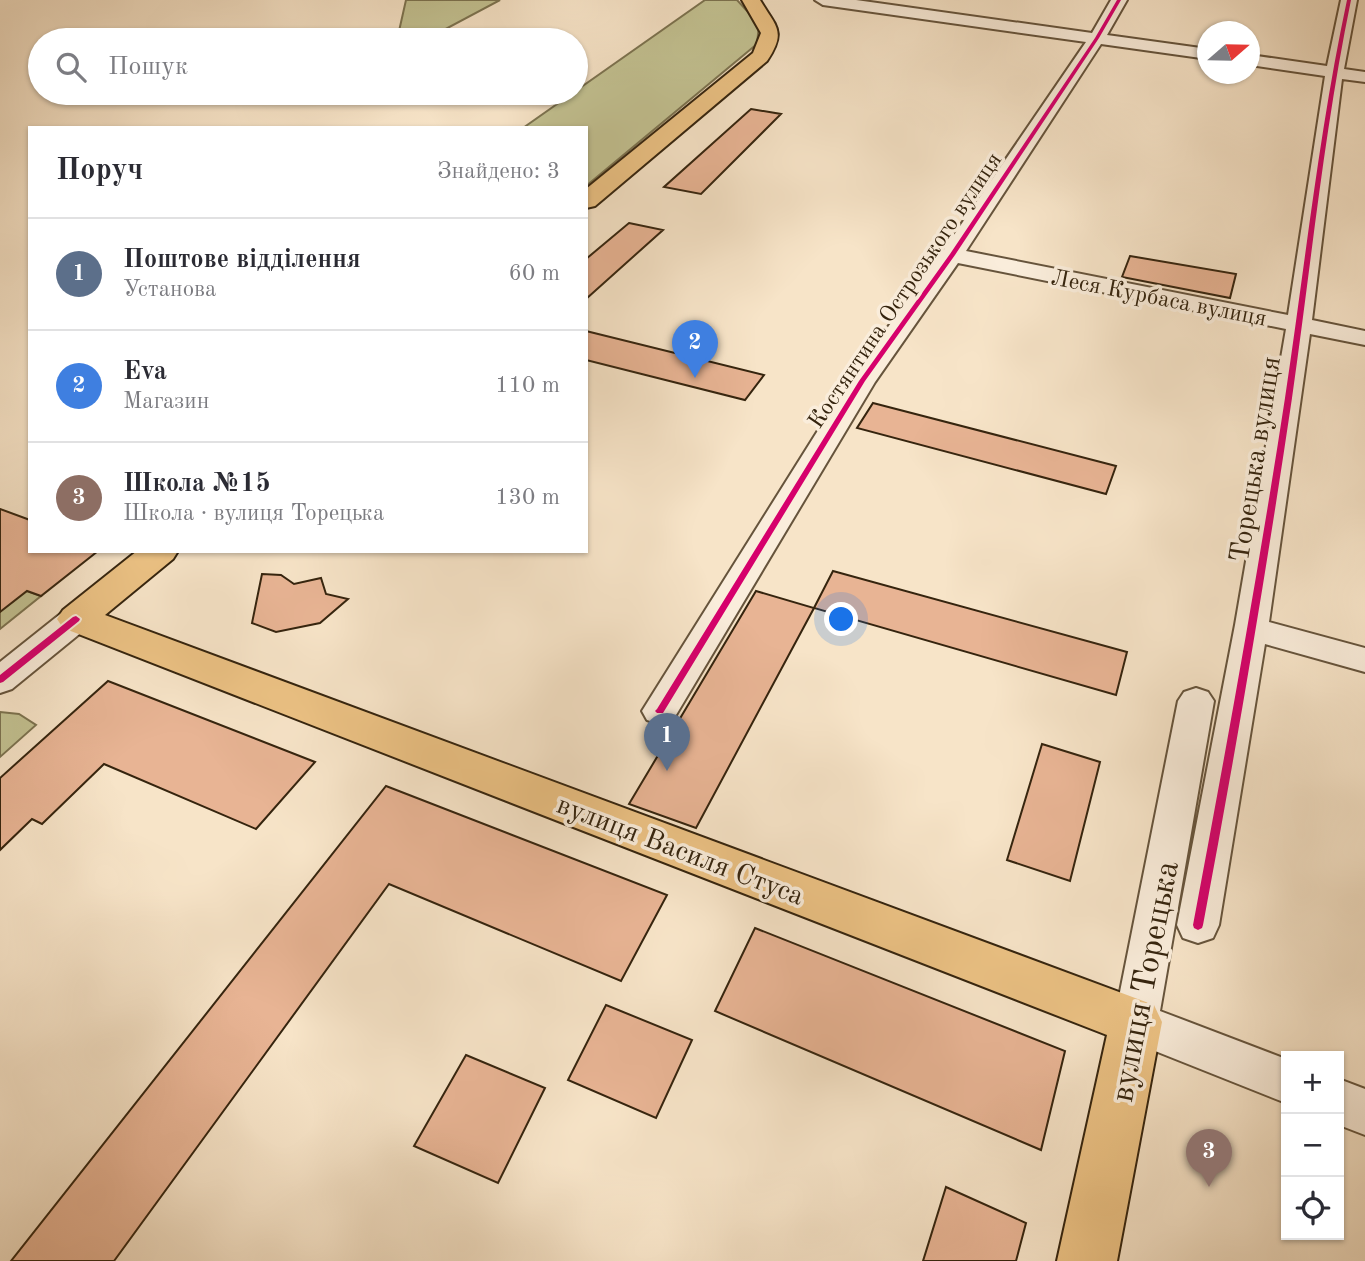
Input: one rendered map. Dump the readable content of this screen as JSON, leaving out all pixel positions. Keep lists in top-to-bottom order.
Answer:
{
  "streets": {
    "main road": ["вулиця Василя Стуса", "вулиця Торецька"],
    "street": ["Костянтина Острозького вулиця", "Леся Курбаса вулиця", "Торецька вулиця"]
  },
  "crossings": [
    ["Костянтина Острозького вулиця", "Леся Курбаса вулиця"],
    ["Леся Курбаса вулиця", "Торецька вулиця"],
    ["вулиця Василя Стуса", "вулиця Торецька"]
  ],
  "north": "right",
  "page": {
    "search": "Пошук",
    "heading": ["Поруч", "Знайдено: 3"],
    "list": [
      {
        "mark": "1",
        "name": "Поштове відділення",
        "note": "Установа",
        "value": "60 m"
      },
      {
        "mark": "2",
        "name": "Eva",
        "note": "Магазин",
        "value": "110 m"
      },
      {
        "mark": "3",
        "name": "Школа №15",
        "note": "Школа · вулиця Торецька",
        "value": "130 m"
      }
    ],
    "pins": ["2", "1", "3"],
    "map_buttons": ["+", "−"]
  }
}
